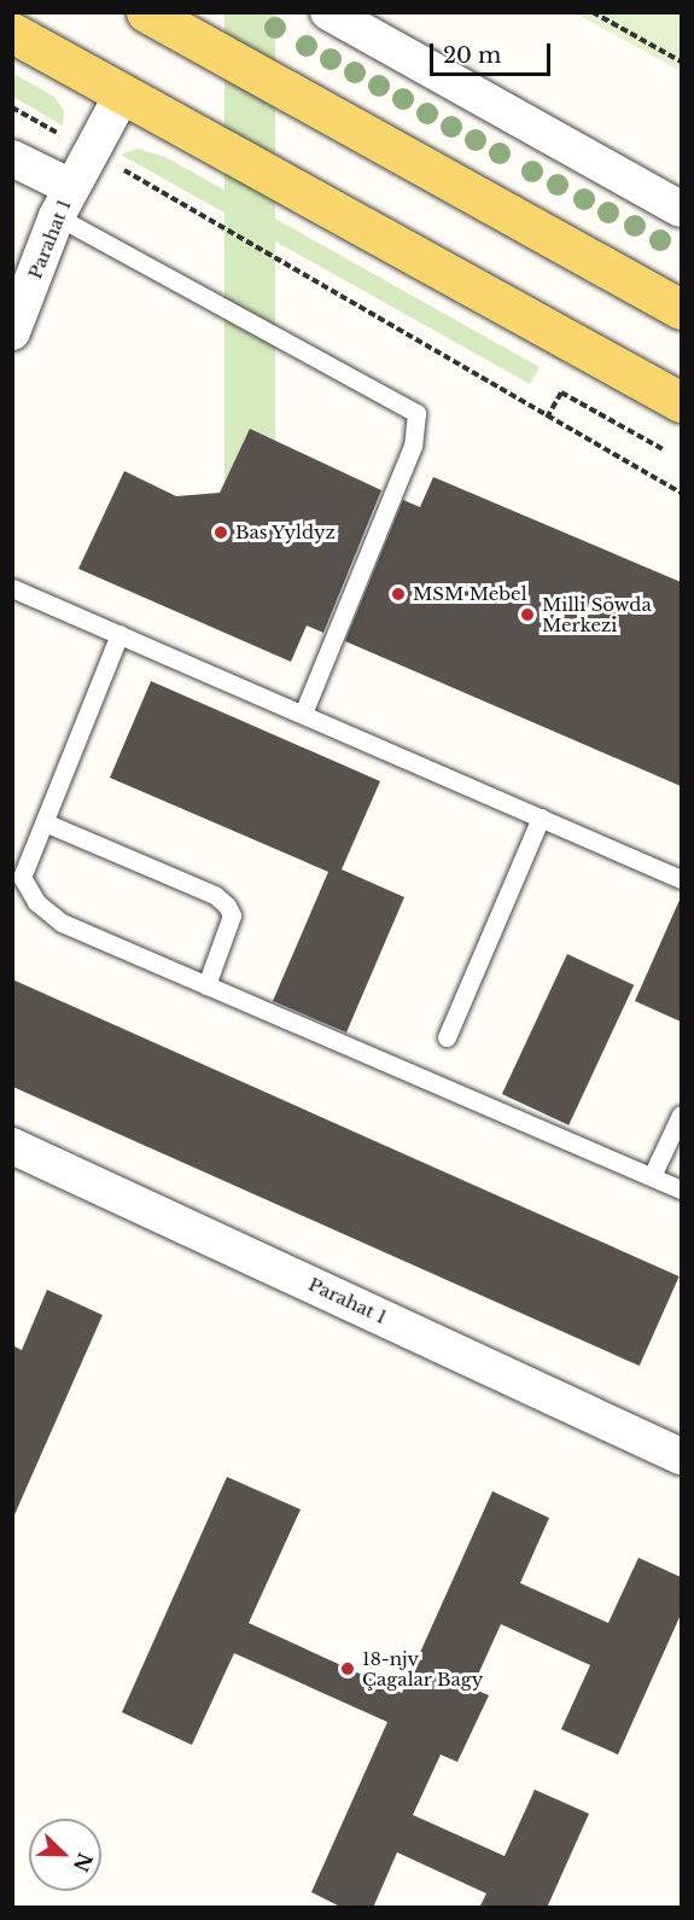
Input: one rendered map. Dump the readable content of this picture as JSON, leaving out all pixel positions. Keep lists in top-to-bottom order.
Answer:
{
  "streets": {
    "street": ["Parahat 1"]
  },
  "places": [
    "Bas Yyldyz",
    "MSM Mebel",
    "Milli Söwda Merkezi",
    "18-njy Çagalar Bagy"
  ],
  "scale_bar": "20 m",
  "north": "bottom right"
}
